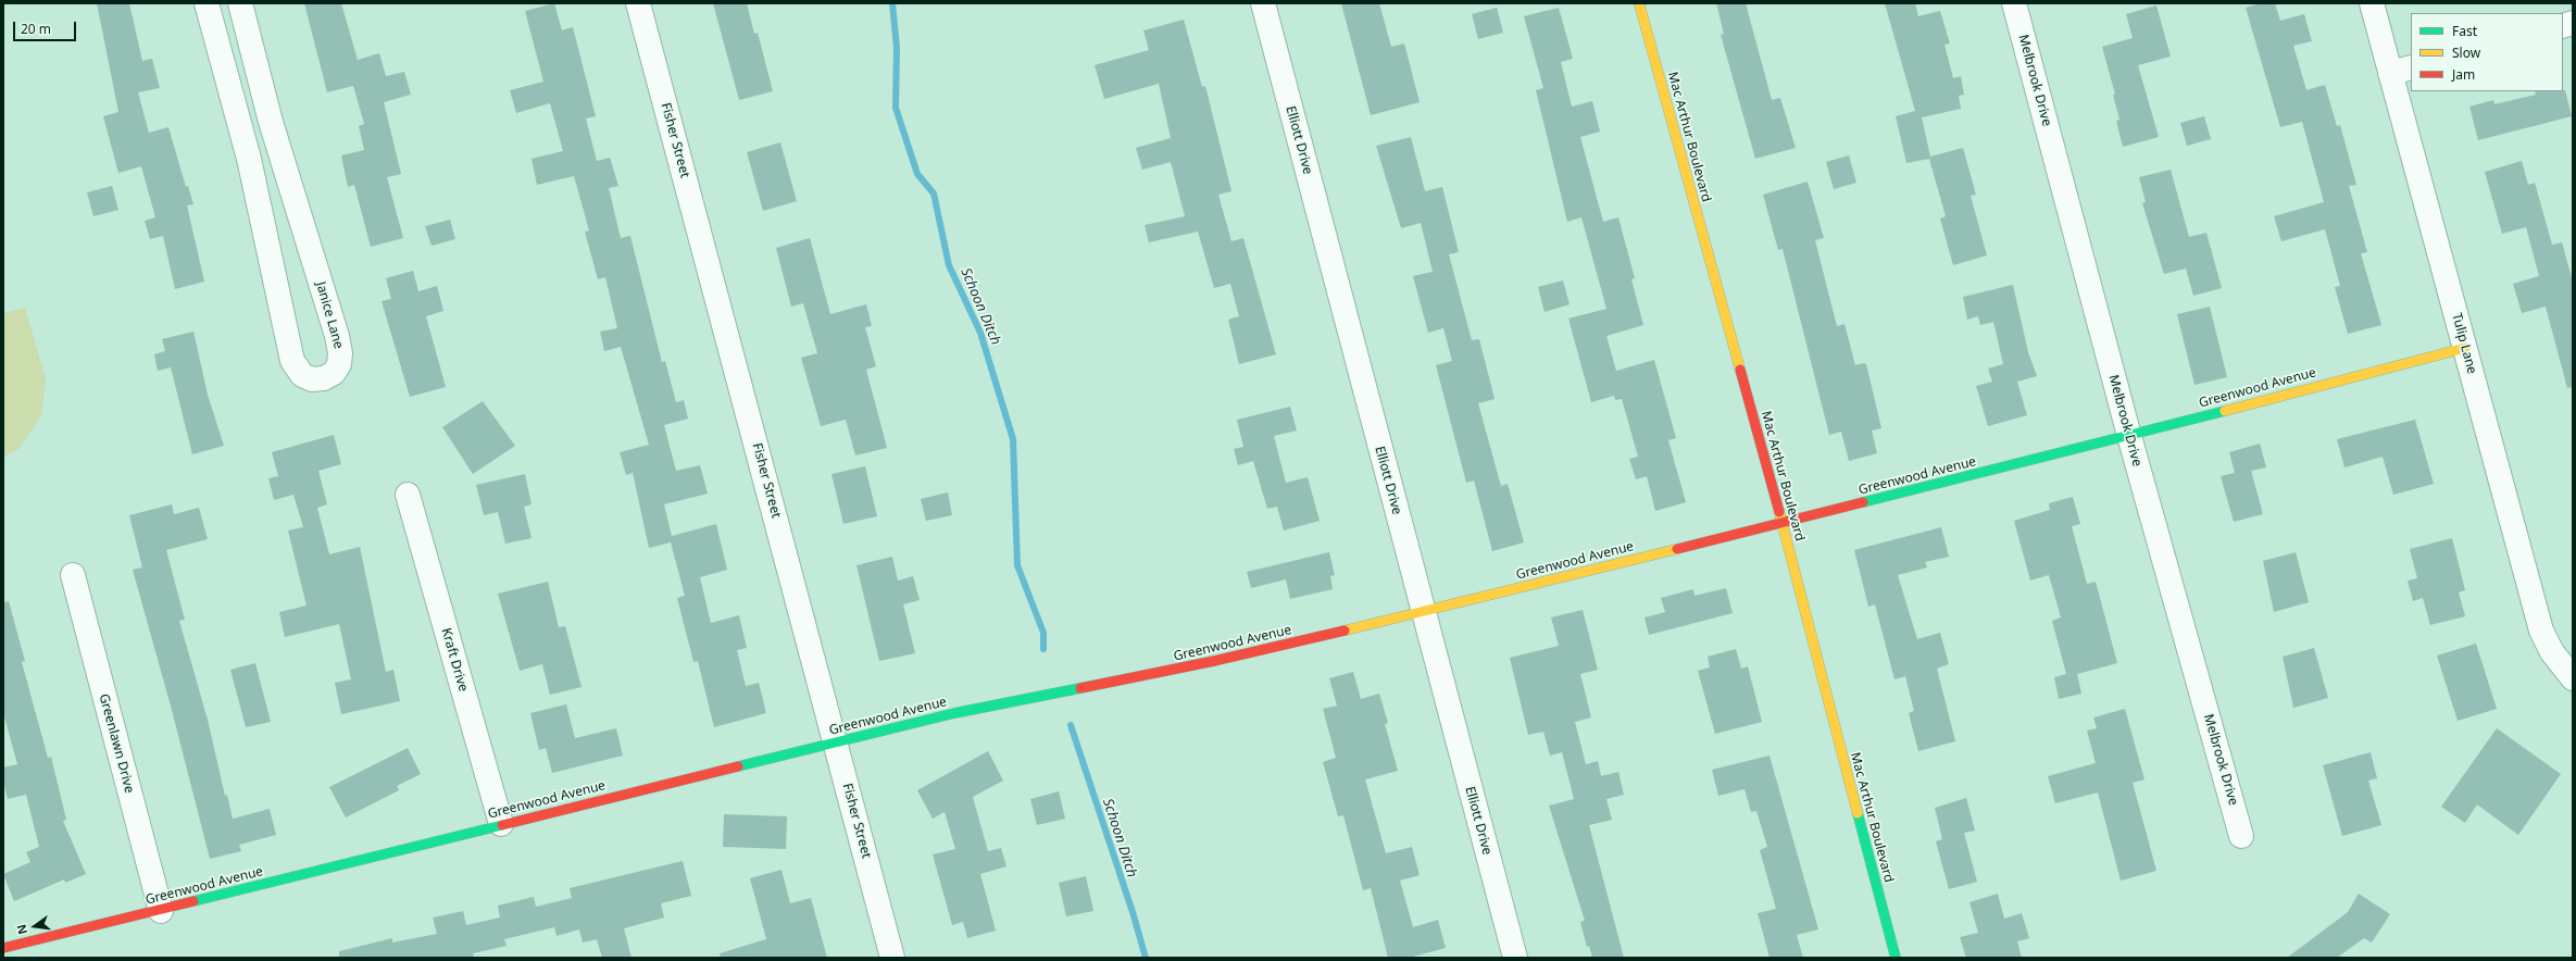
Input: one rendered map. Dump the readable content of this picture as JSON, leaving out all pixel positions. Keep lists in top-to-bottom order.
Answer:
{
  "streets": {
    "street": [
      "Melbrook Drive",
      "Mac Arthur Boulevard",
      "Fisher Street",
      "Elliott Drive",
      "Janice Lane",
      "Tulip Lane",
      "Greenwood Avenue",
      "Kraft Drive",
      "Greenlawn Drive"
    ]
  },
  "crossings": [
    ["Melbrook Drive", "Greenwood Avenue"],
    ["Mac Arthur Boulevard", "Greenwood Avenue"],
    ["Fisher Street", "Greenwood Avenue"],
    ["Elliott Drive", "Greenwood Avenue"],
    ["Tulip Lane", "Greenwood Avenue"],
    ["Greenwood Avenue", "Kraft Drive"],
    ["Greenwood Avenue", "Greenlawn Drive"]
  ],
  "water": ["Schoon Ditch"],
  "legend": ["Fast", "Slow", "Jam"],
  "scale_bar": "20 m",
  "north": "left"
}
